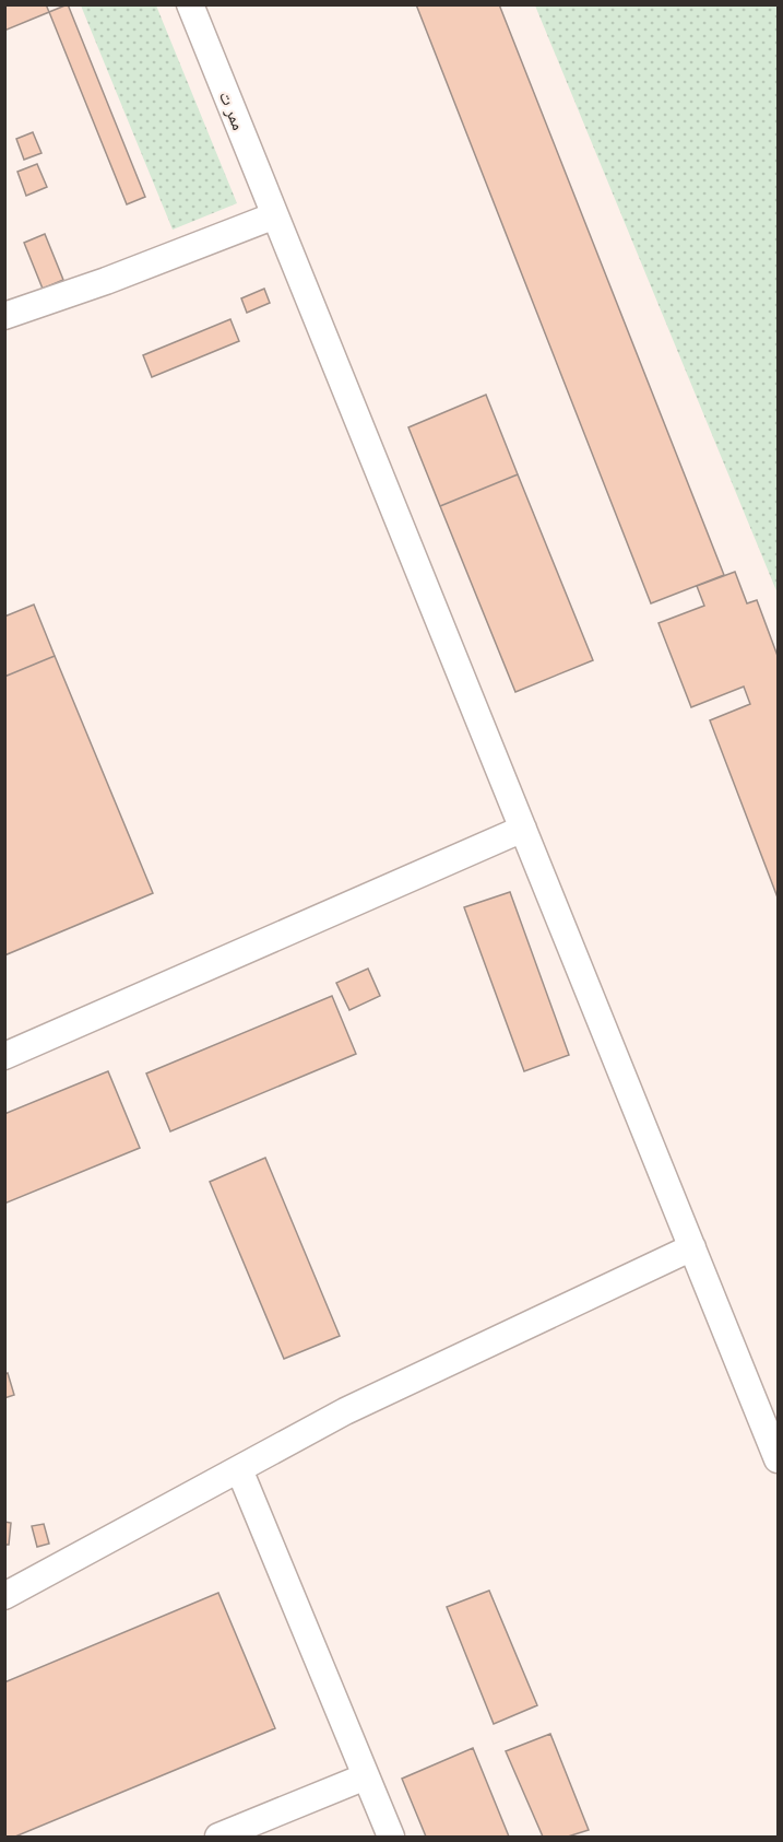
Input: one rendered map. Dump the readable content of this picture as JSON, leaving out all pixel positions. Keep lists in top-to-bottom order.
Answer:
{
  "streets": {
    "lane": ["ممر ت"]
  }
}
